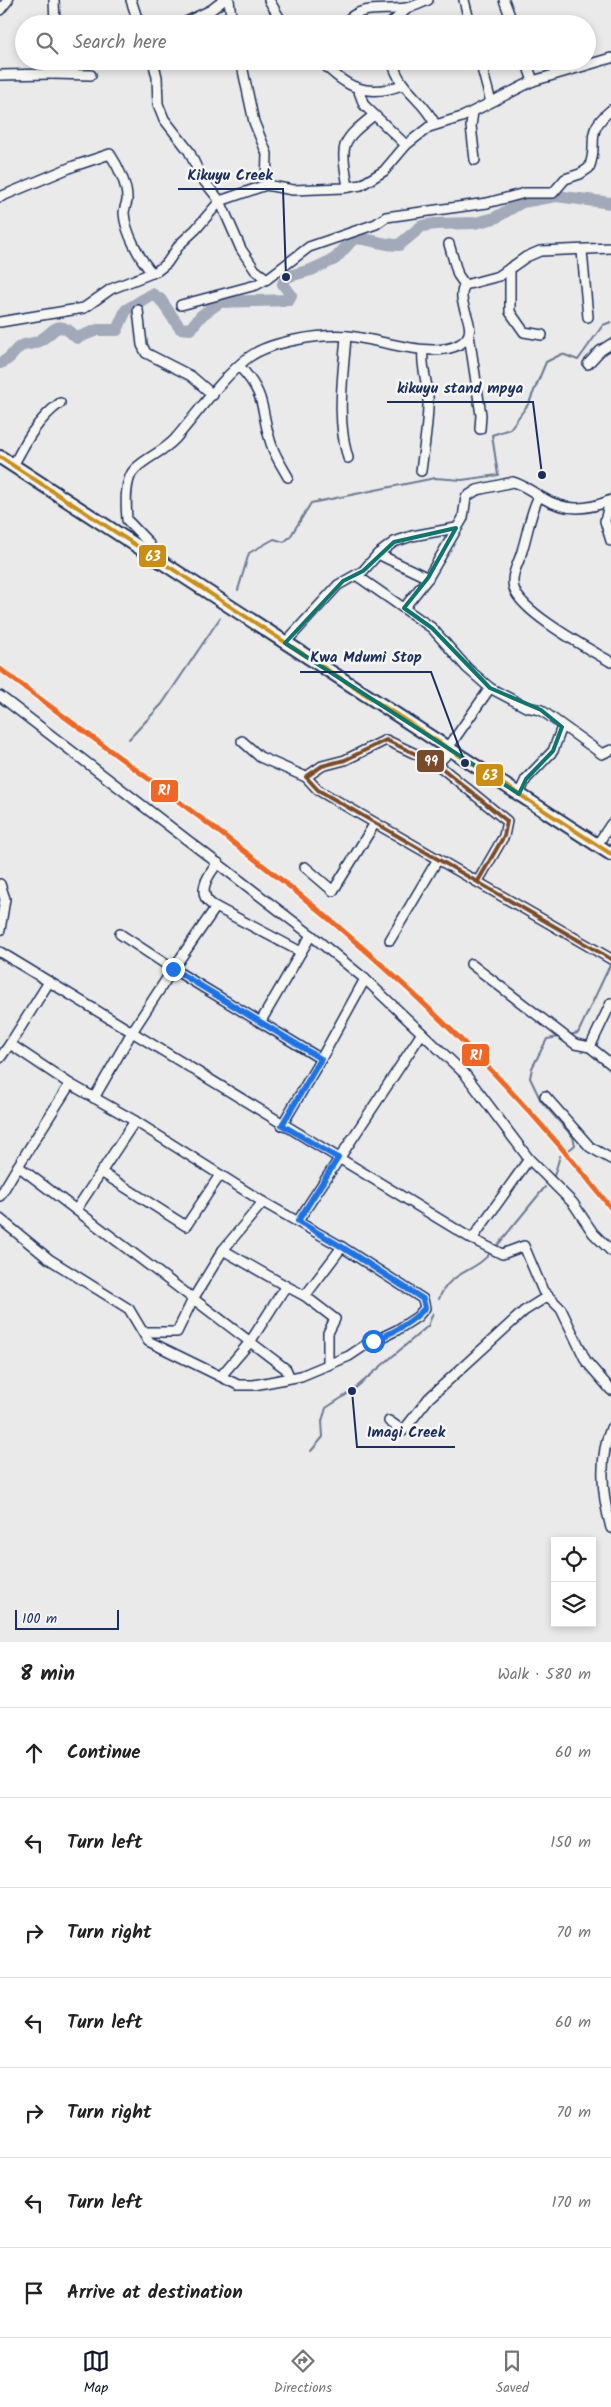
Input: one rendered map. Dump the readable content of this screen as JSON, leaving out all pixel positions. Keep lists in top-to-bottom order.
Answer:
{
  "places": [
    "Kikuyu Creek",
    "kikuyu stand mpya",
    "Kwa Mdumi Stop",
    "Imagi Creek"
  ],
  "lines": ["transit line 63", "transit line R1", "transit line 99"],
  "scale_bar": "100 m",
  "page": {
    "search": "Search here",
    "scale": "100 m",
    "heading": ["8 min", "Walk · 580 m"],
    "list": [
      ["Continue", "60 m"],
      ["Turn left", "150 m"],
      ["Turn right", "70 m"],
      ["Turn left", "60 m"],
      ["Turn right", "70 m"],
      ["Turn left", "170 m"],
      "Arrive at destination"
    ],
    "nav": ["Map", "Directions", "Saved"]
  }
}
